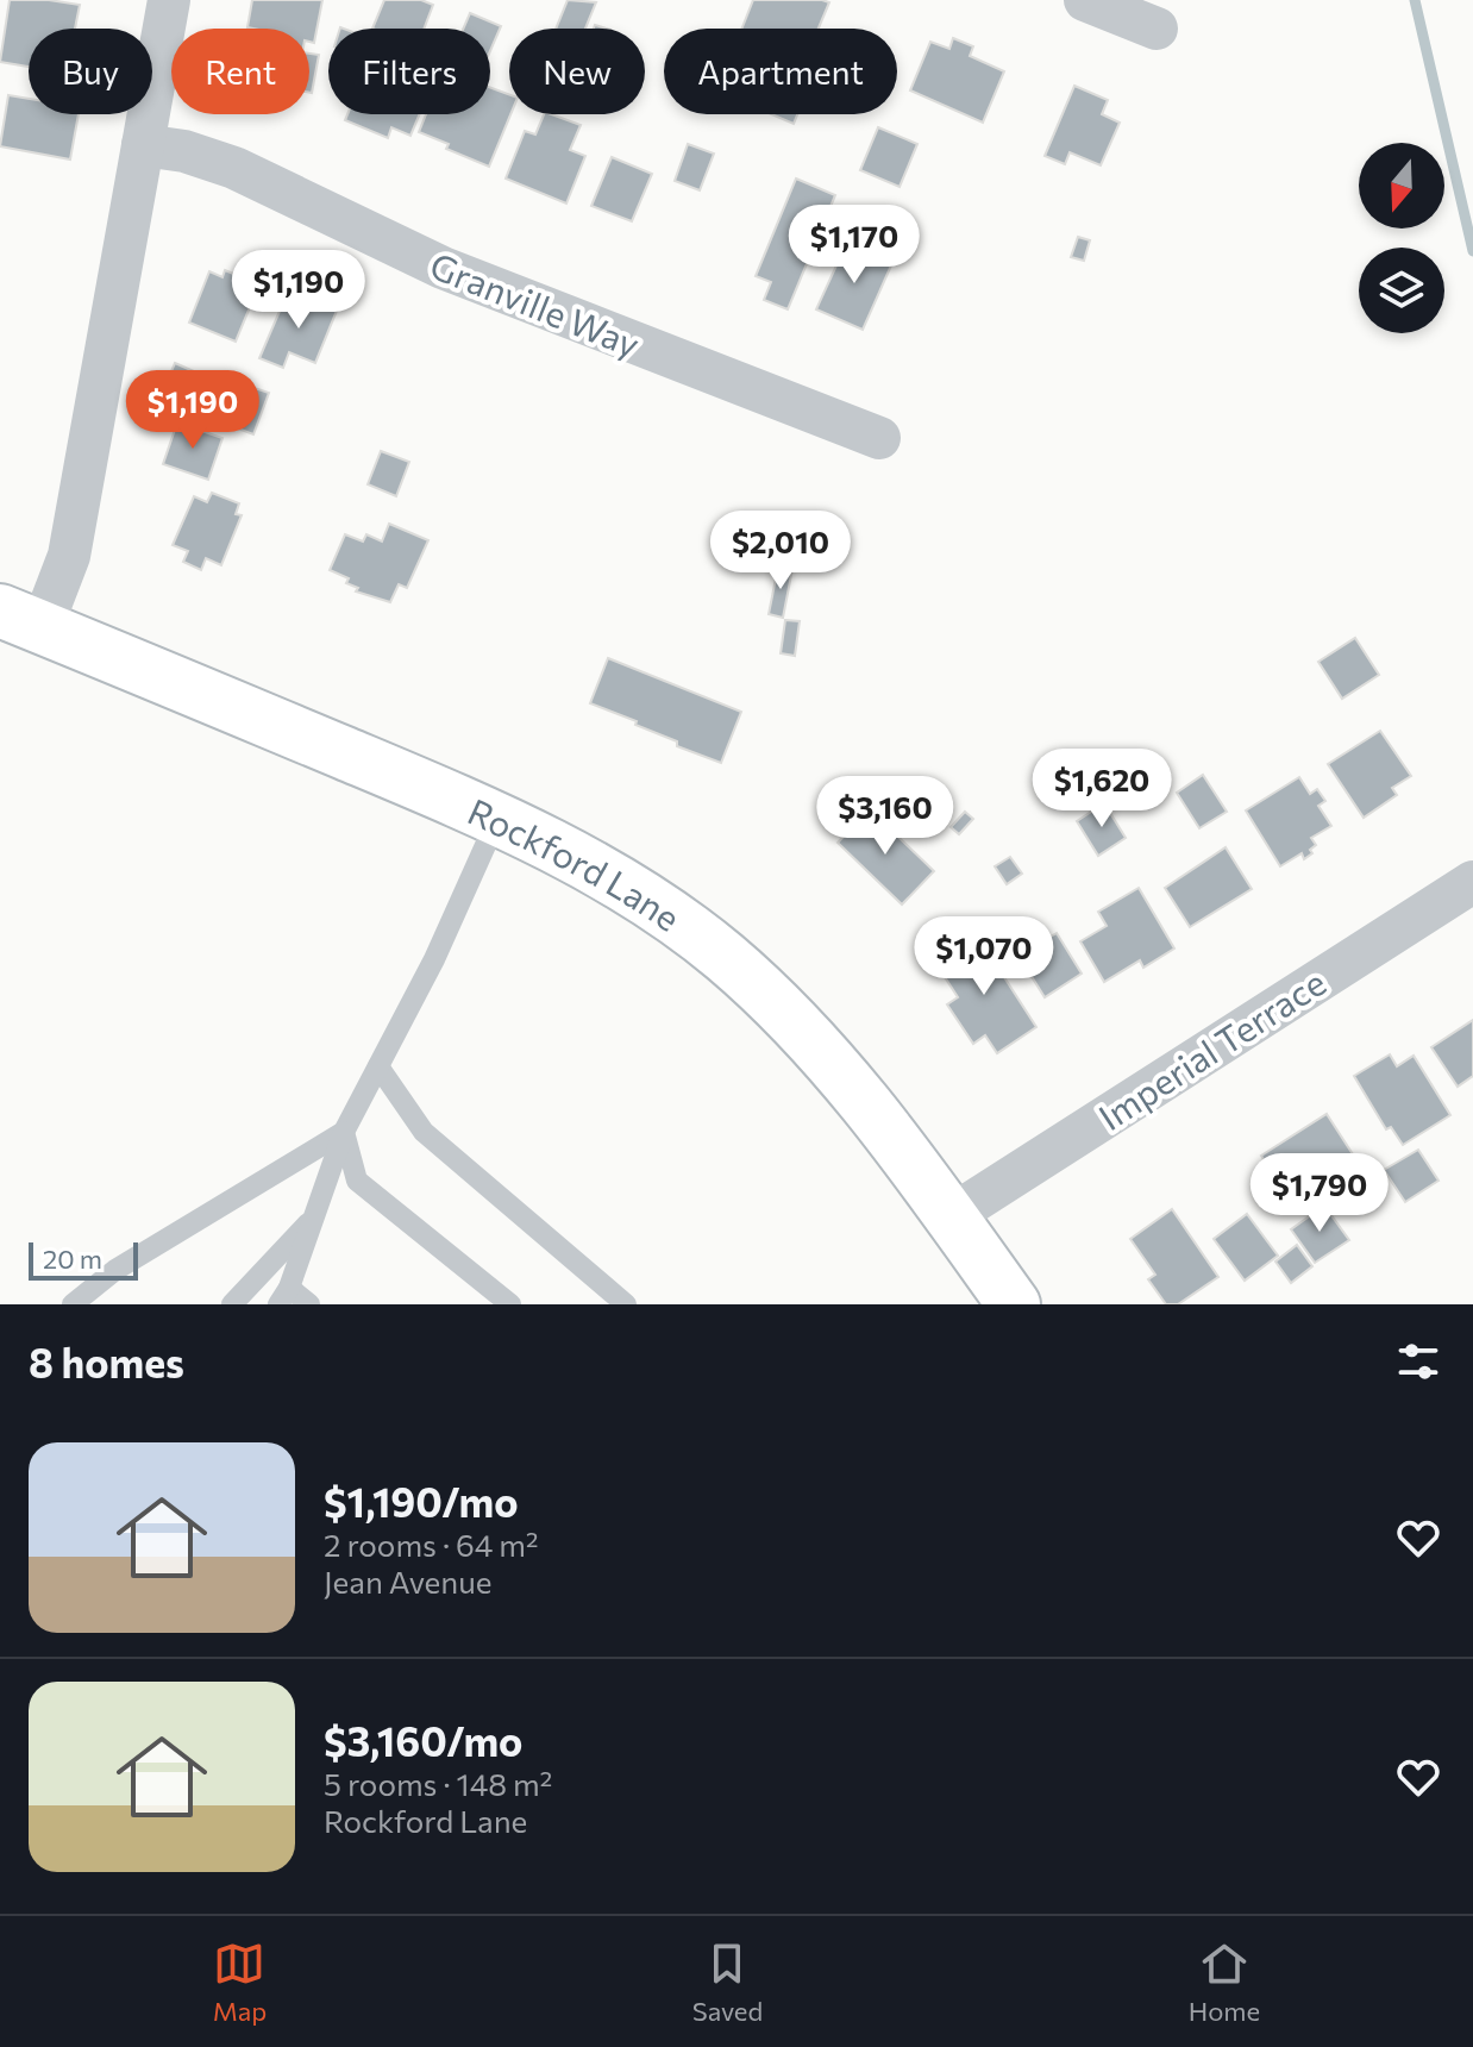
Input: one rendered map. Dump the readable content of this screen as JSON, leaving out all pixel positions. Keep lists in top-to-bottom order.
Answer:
{
  "streets": {
    "main road": ["Rockford Lane"],
    "street": ["Granville Way", "Imperial Terrace"]
  },
  "crossings": [
    ["Rockford Lane", "Imperial Terrace"]
  ],
  "scale_bar": "20 m",
  "north": "bottom",
  "page": {
    "chip": [
      "Buy",
      "Rent",
      "Filters",
      "New",
      "Apartment"
    ],
    "price": [
      "$1,170",
      "$1,190",
      "$1,190",
      "$2,010",
      "$1,620",
      "$3,160",
      "$1,070",
      "$1,790"
    ],
    "scale": "20 m",
    "heading": "8 homes",
    "list": [
      {
        "name": "$1,190/mo",
        "note": "2 rooms · 64 m² · Jean Avenue"
      },
      {
        "name": "$3,160/mo",
        "note": "5 rooms · 148 m² · Rockford Lane"
      }
    ],
    "tabs": ["Map", "Saved", "Home"]
  }
}
